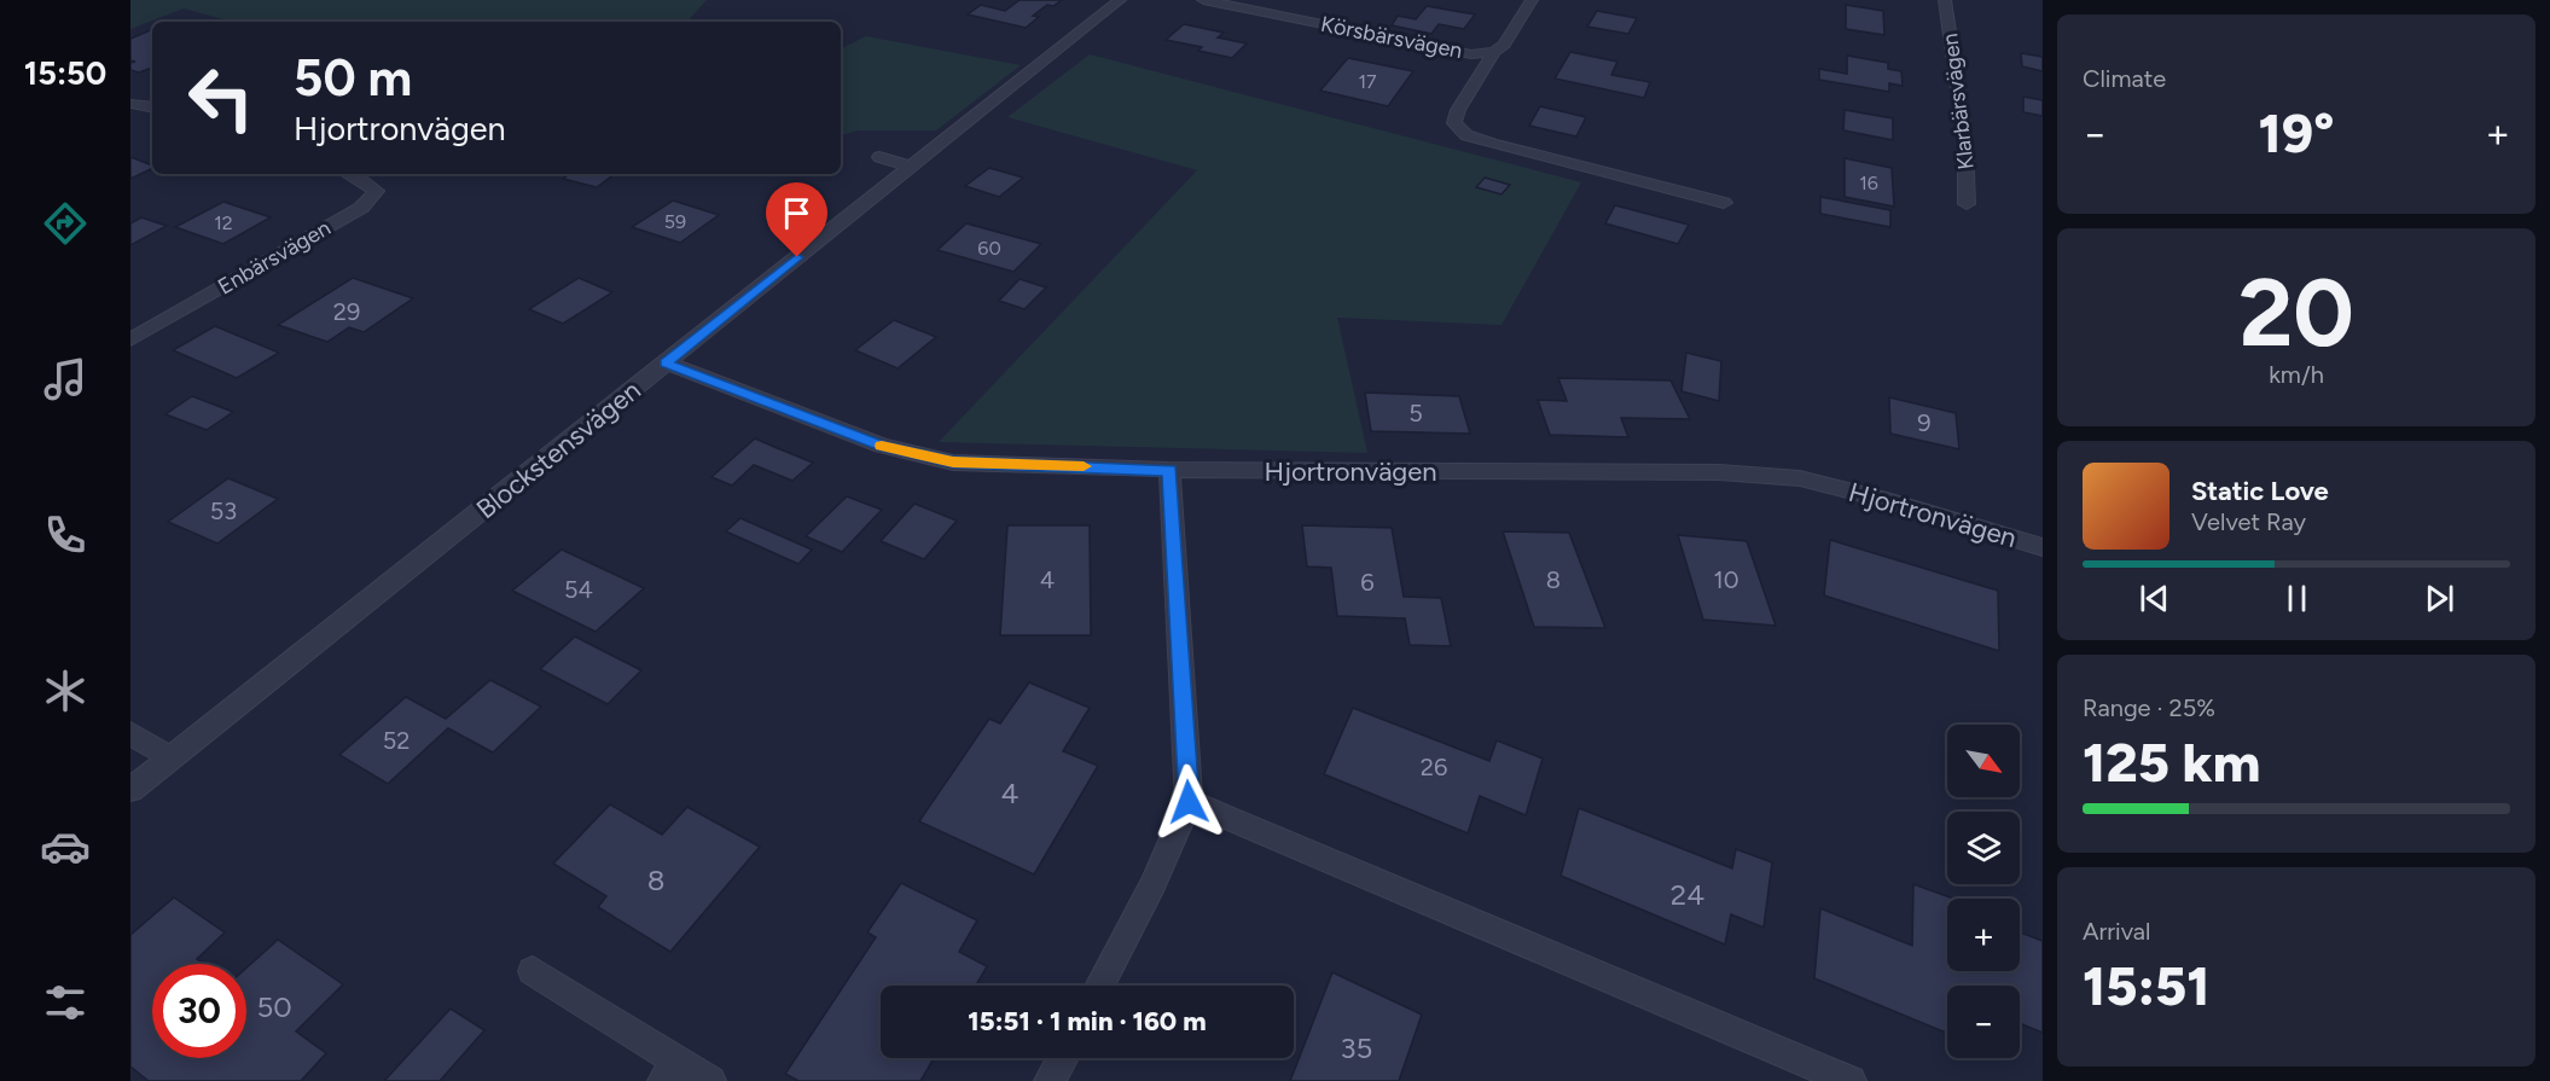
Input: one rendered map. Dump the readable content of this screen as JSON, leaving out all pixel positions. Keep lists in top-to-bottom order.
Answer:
{
  "streets": {
    "street": [
      "Körsbärsvägen",
      "Klarbärsvägen",
      "Enbärsvägen",
      "Blockstensvägen",
      "Hjortronvägen"
    ]
  },
  "crossings": [
    ["Blockstensvägen", "Hjortronvägen"]
  ],
  "house_numbers": [
    "17",
    "16",
    "59",
    "12",
    "60",
    "29",
    "5",
    "9",
    "53",
    "4",
    "8",
    "10",
    "6",
    "54",
    "52",
    "26",
    "4",
    "8",
    "24",
    "50",
    "35"
  ],
  "north": "bottom right",
  "page": {
    "tabs": "15:50",
    "tile": [
      "Climate",
      ["20", "km/h"],
      ["Range · 25%", "125 km"],
      ["Arrival", "15:51"]
    ],
    "turn": ["50 m", "Hjortronvägen"],
    "heat": ["−", "19°", "+"],
    "song": ["Static Love", "Velvet Ray"],
    "map_buttons": ["+", "−"],
    "limit": "30",
    "trip": "15:51 · 1 min · 160 m"
  }
}
